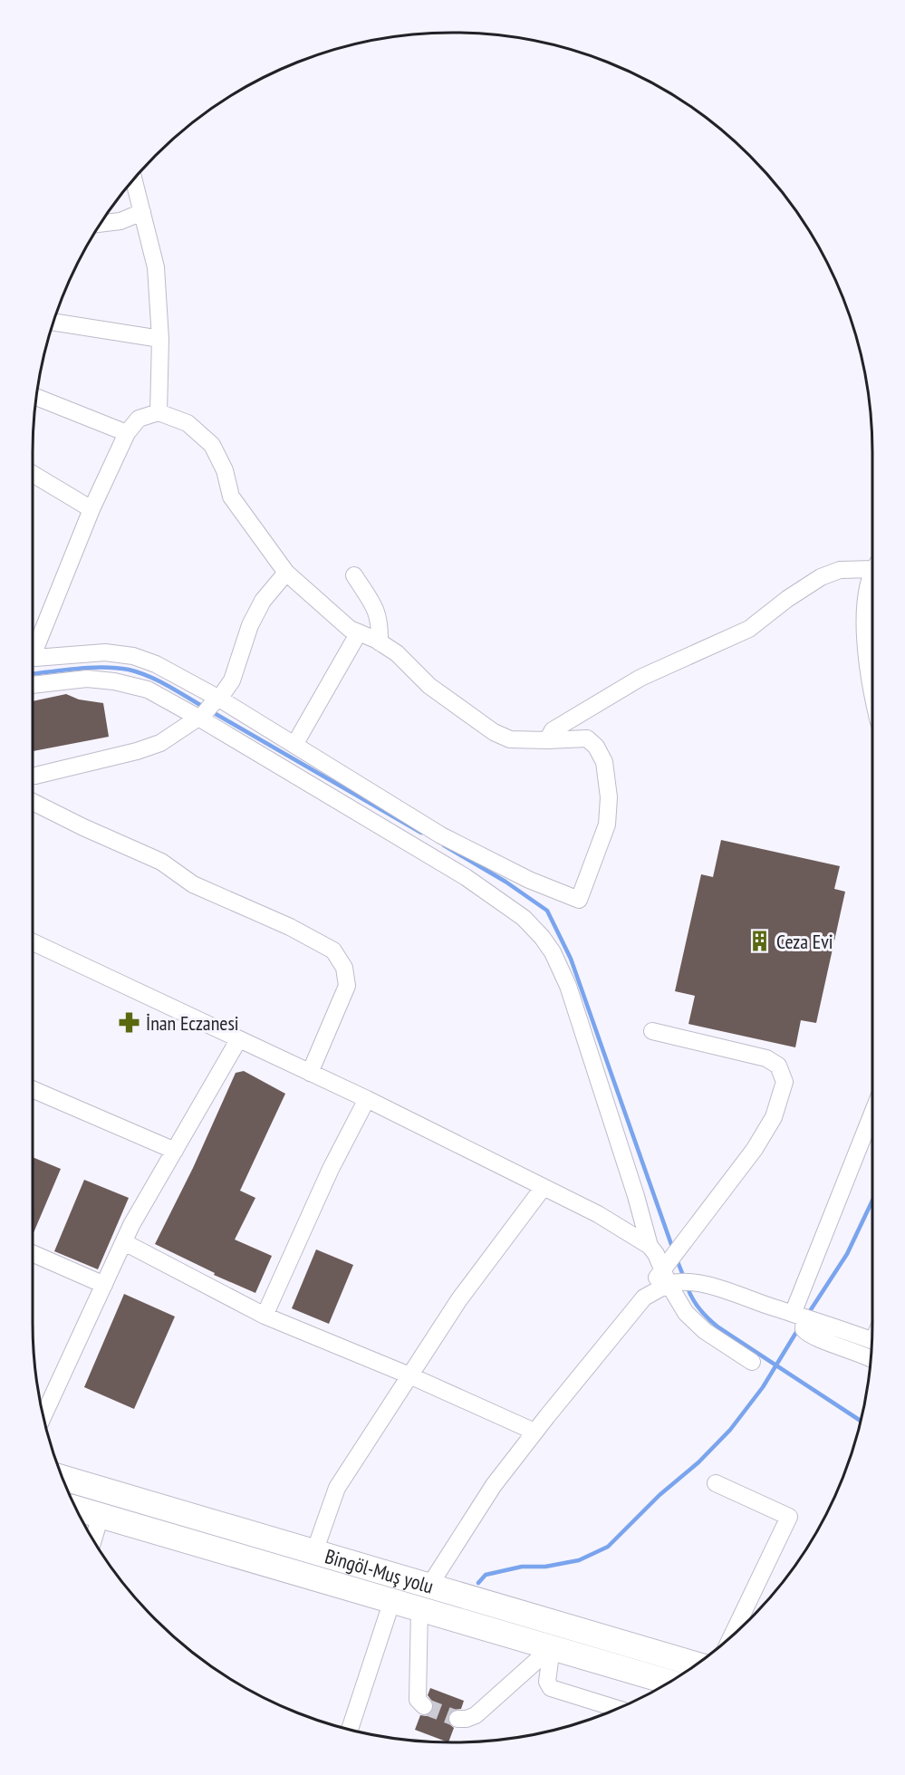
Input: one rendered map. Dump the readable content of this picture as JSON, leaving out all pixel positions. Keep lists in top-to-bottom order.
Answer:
{
  "streets": {
    "highway": ["Bingöl-Muş yolu"]
  },
  "places": {
    "building": ["Ceza Evi"],
    "pharmacy": ["İnan Eczanesi"]
  }
}
